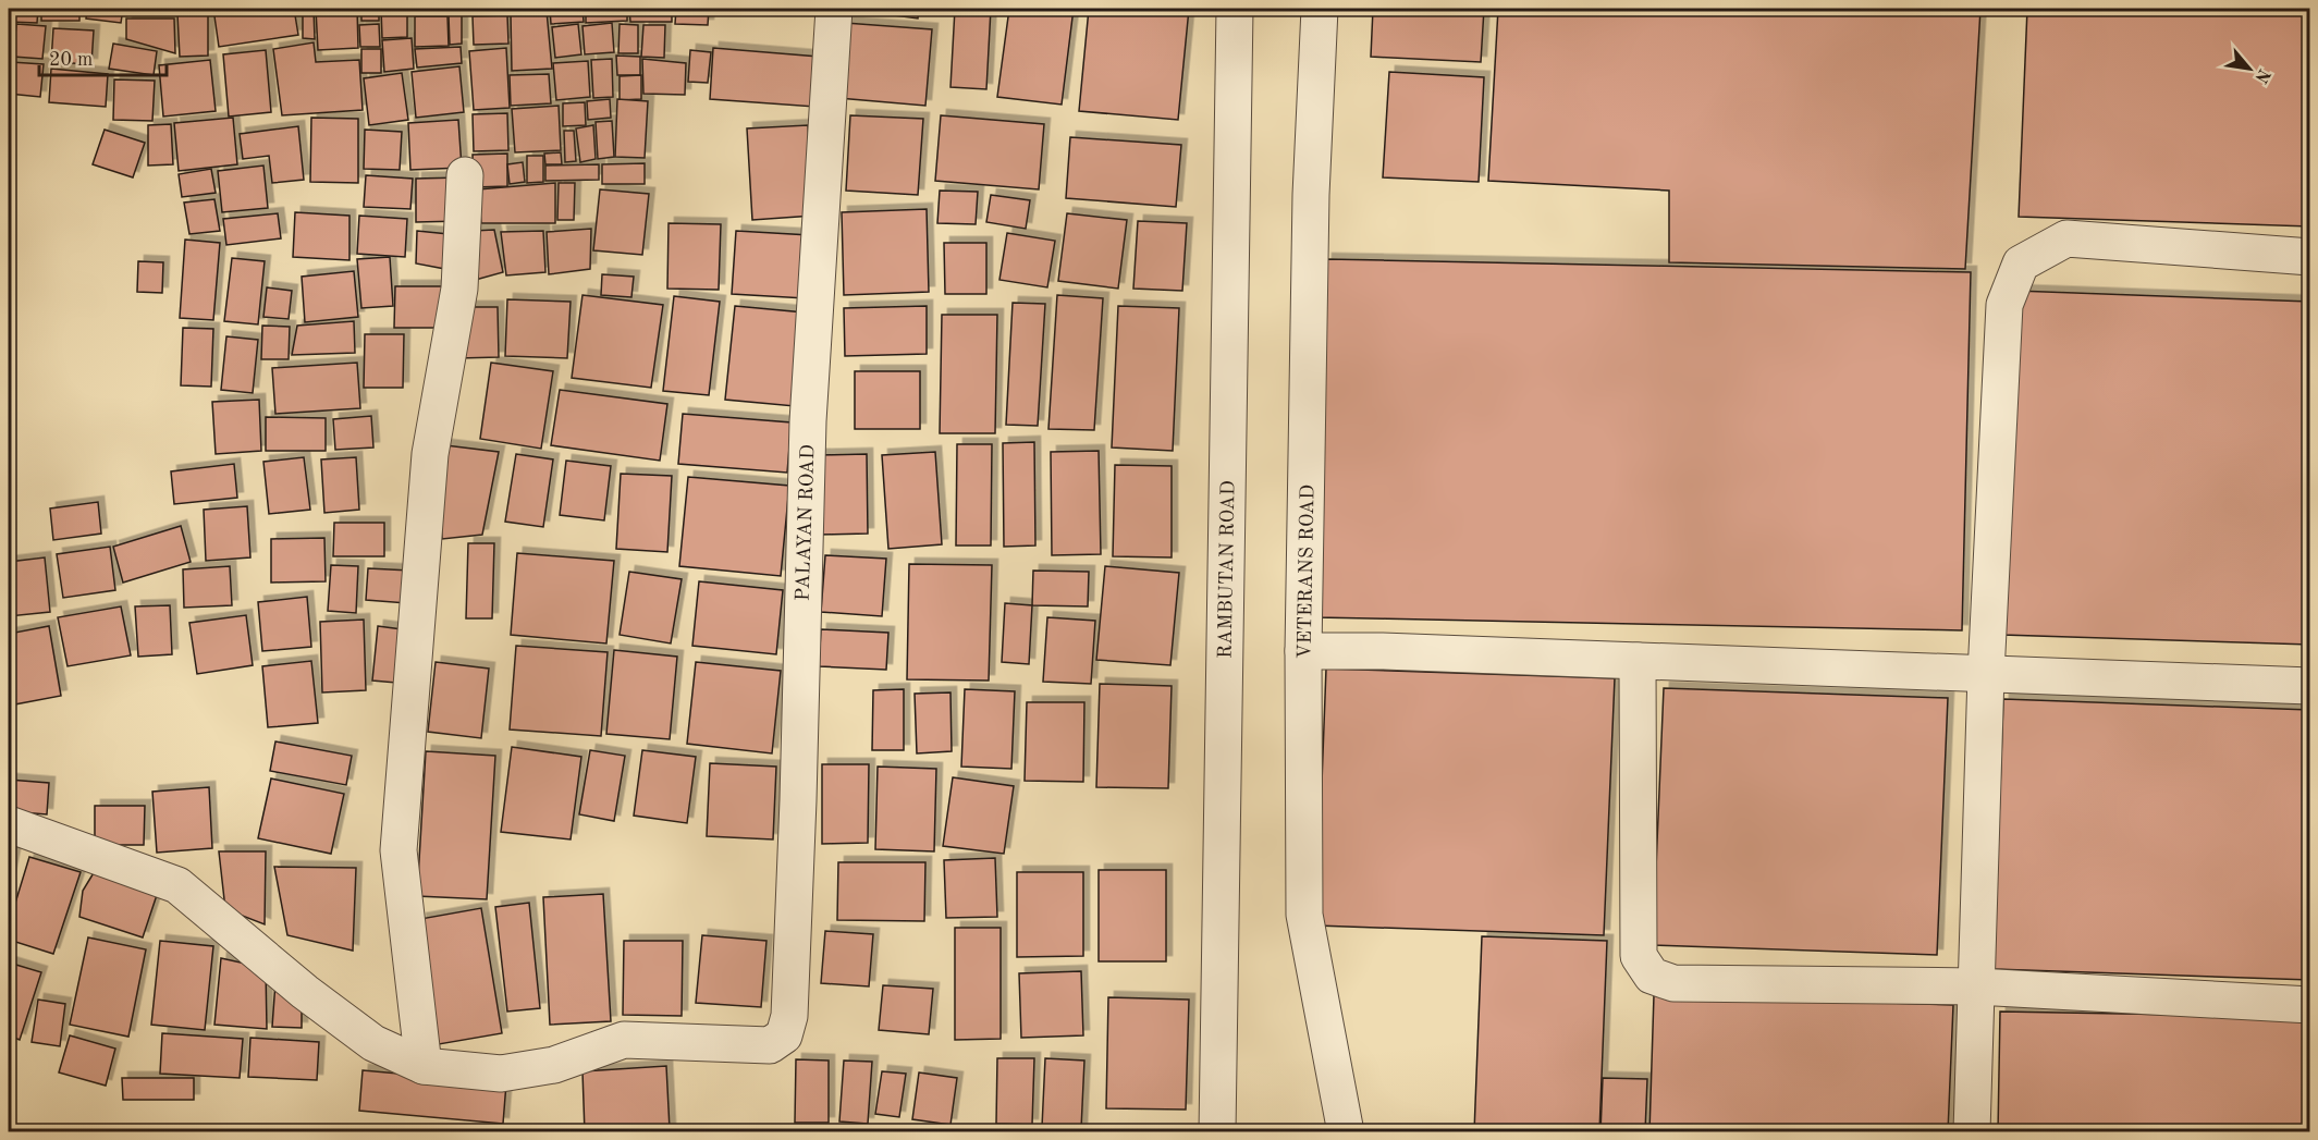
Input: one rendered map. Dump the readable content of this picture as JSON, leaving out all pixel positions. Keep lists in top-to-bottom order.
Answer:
{
  "streets": {
    "street": ["PALAYAN ROAD", "RAMBUTAN ROAD", "VETERANS ROAD"]
  },
  "scale_bar": "20 m",
  "north": "bottom right"
}
